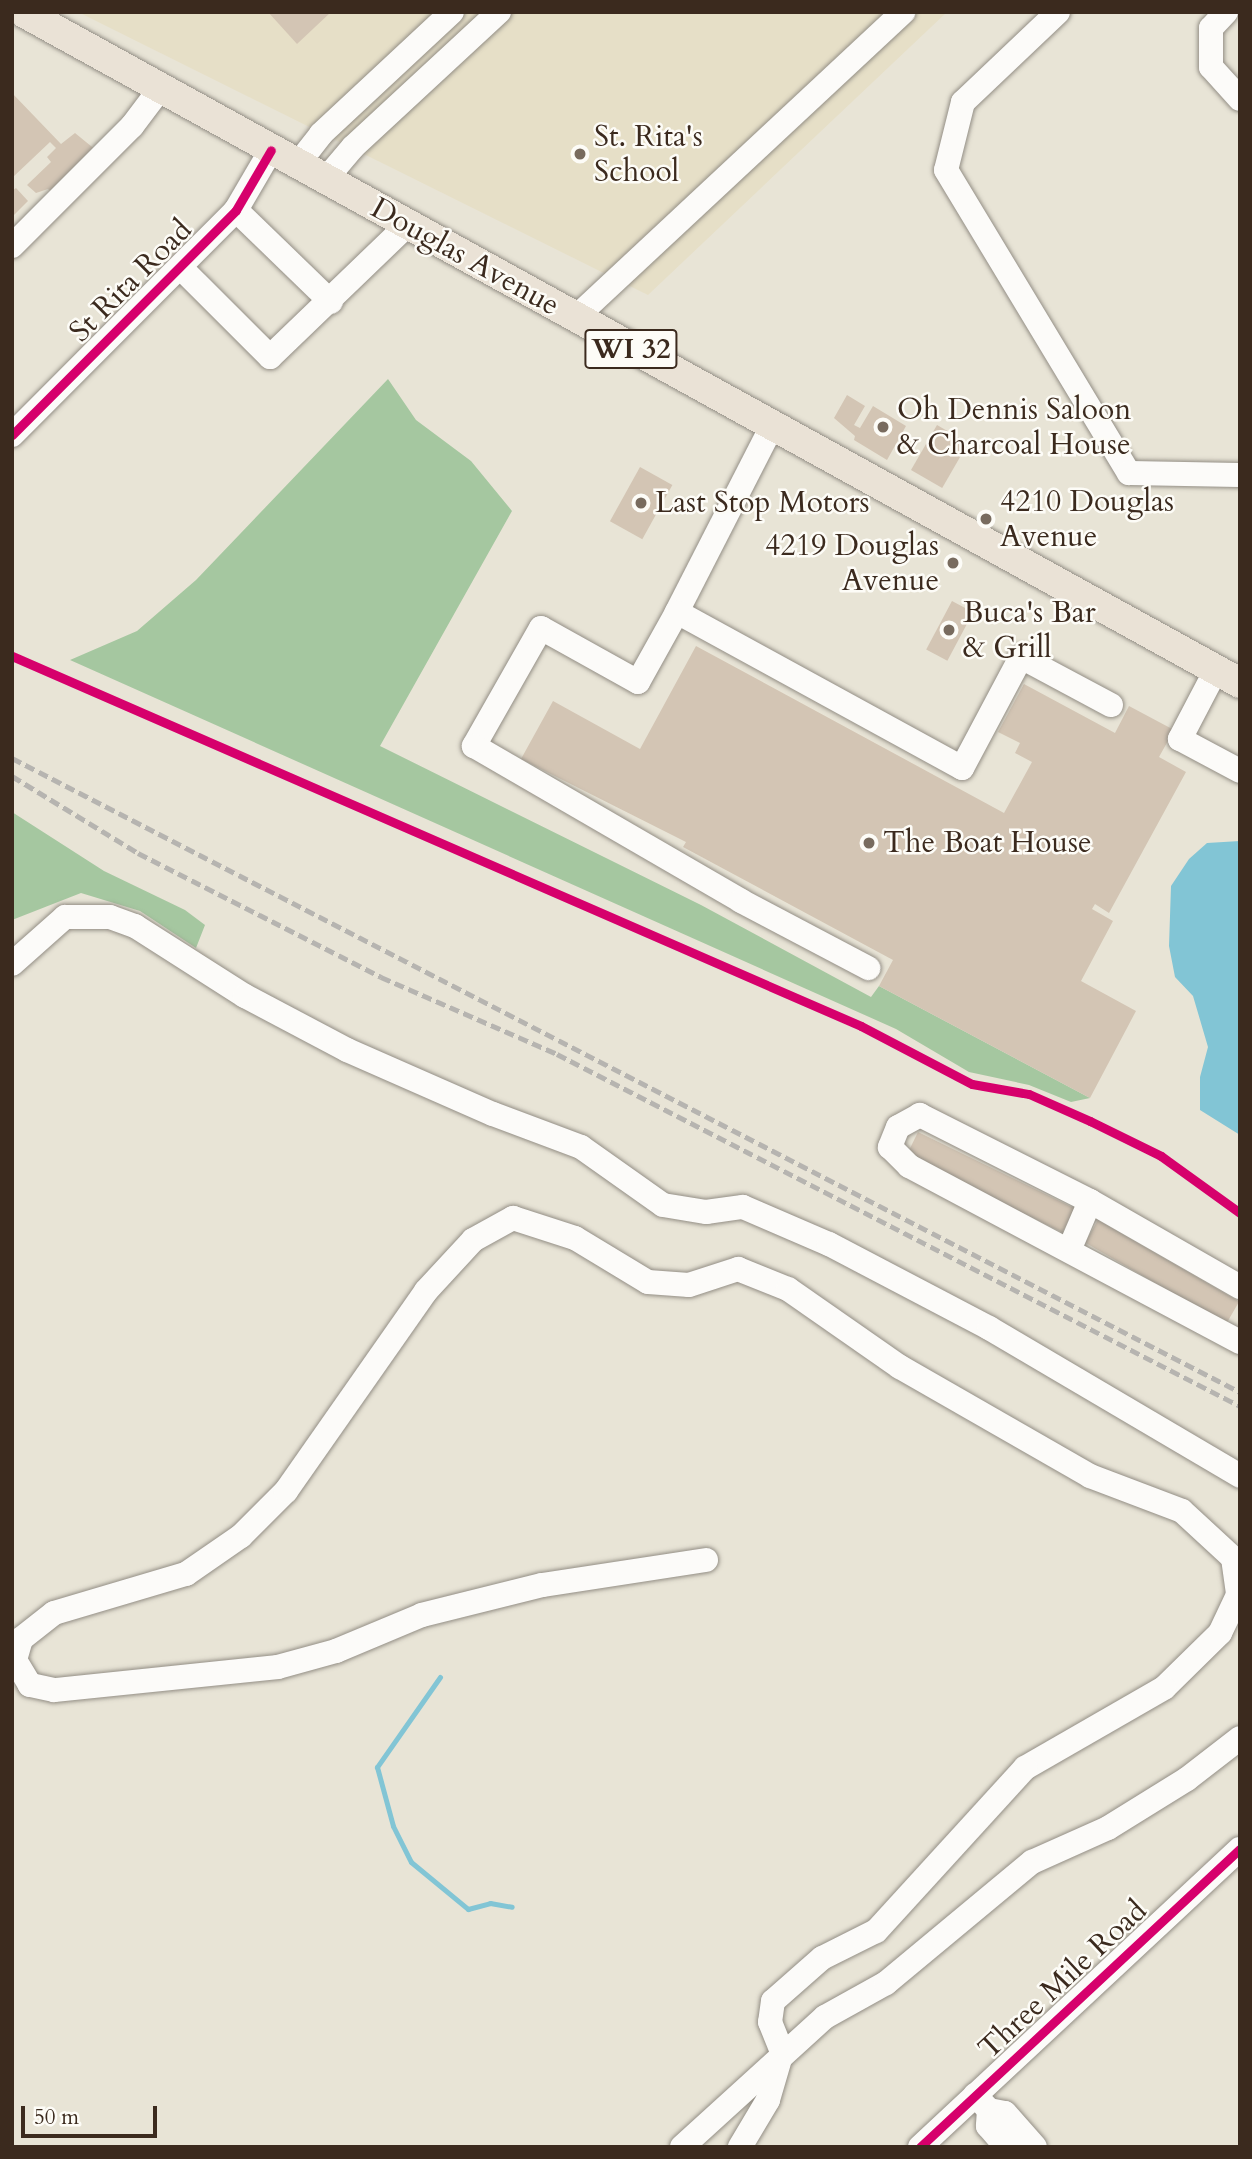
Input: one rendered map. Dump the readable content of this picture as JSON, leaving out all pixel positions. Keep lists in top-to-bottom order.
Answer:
{
  "streets": {
    "main road": ["Douglas Avenue", "WI 32"],
    "street": ["St Rita Road", "Three Mile Road"]
  },
  "crossings": [
    ["Douglas Avenue", "St Rita Road"]
  ],
  "places": [
    "St. Rita's School",
    "Oh Dennis Saloon & Charcoal House",
    "Last Stop Motors",
    "4210 Douglas Avenue",
    "4219 Douglas Avenue",
    "Buca's Bar & Grill",
    "The Boat House"
  ],
  "scale_bar": "50 m"
}
